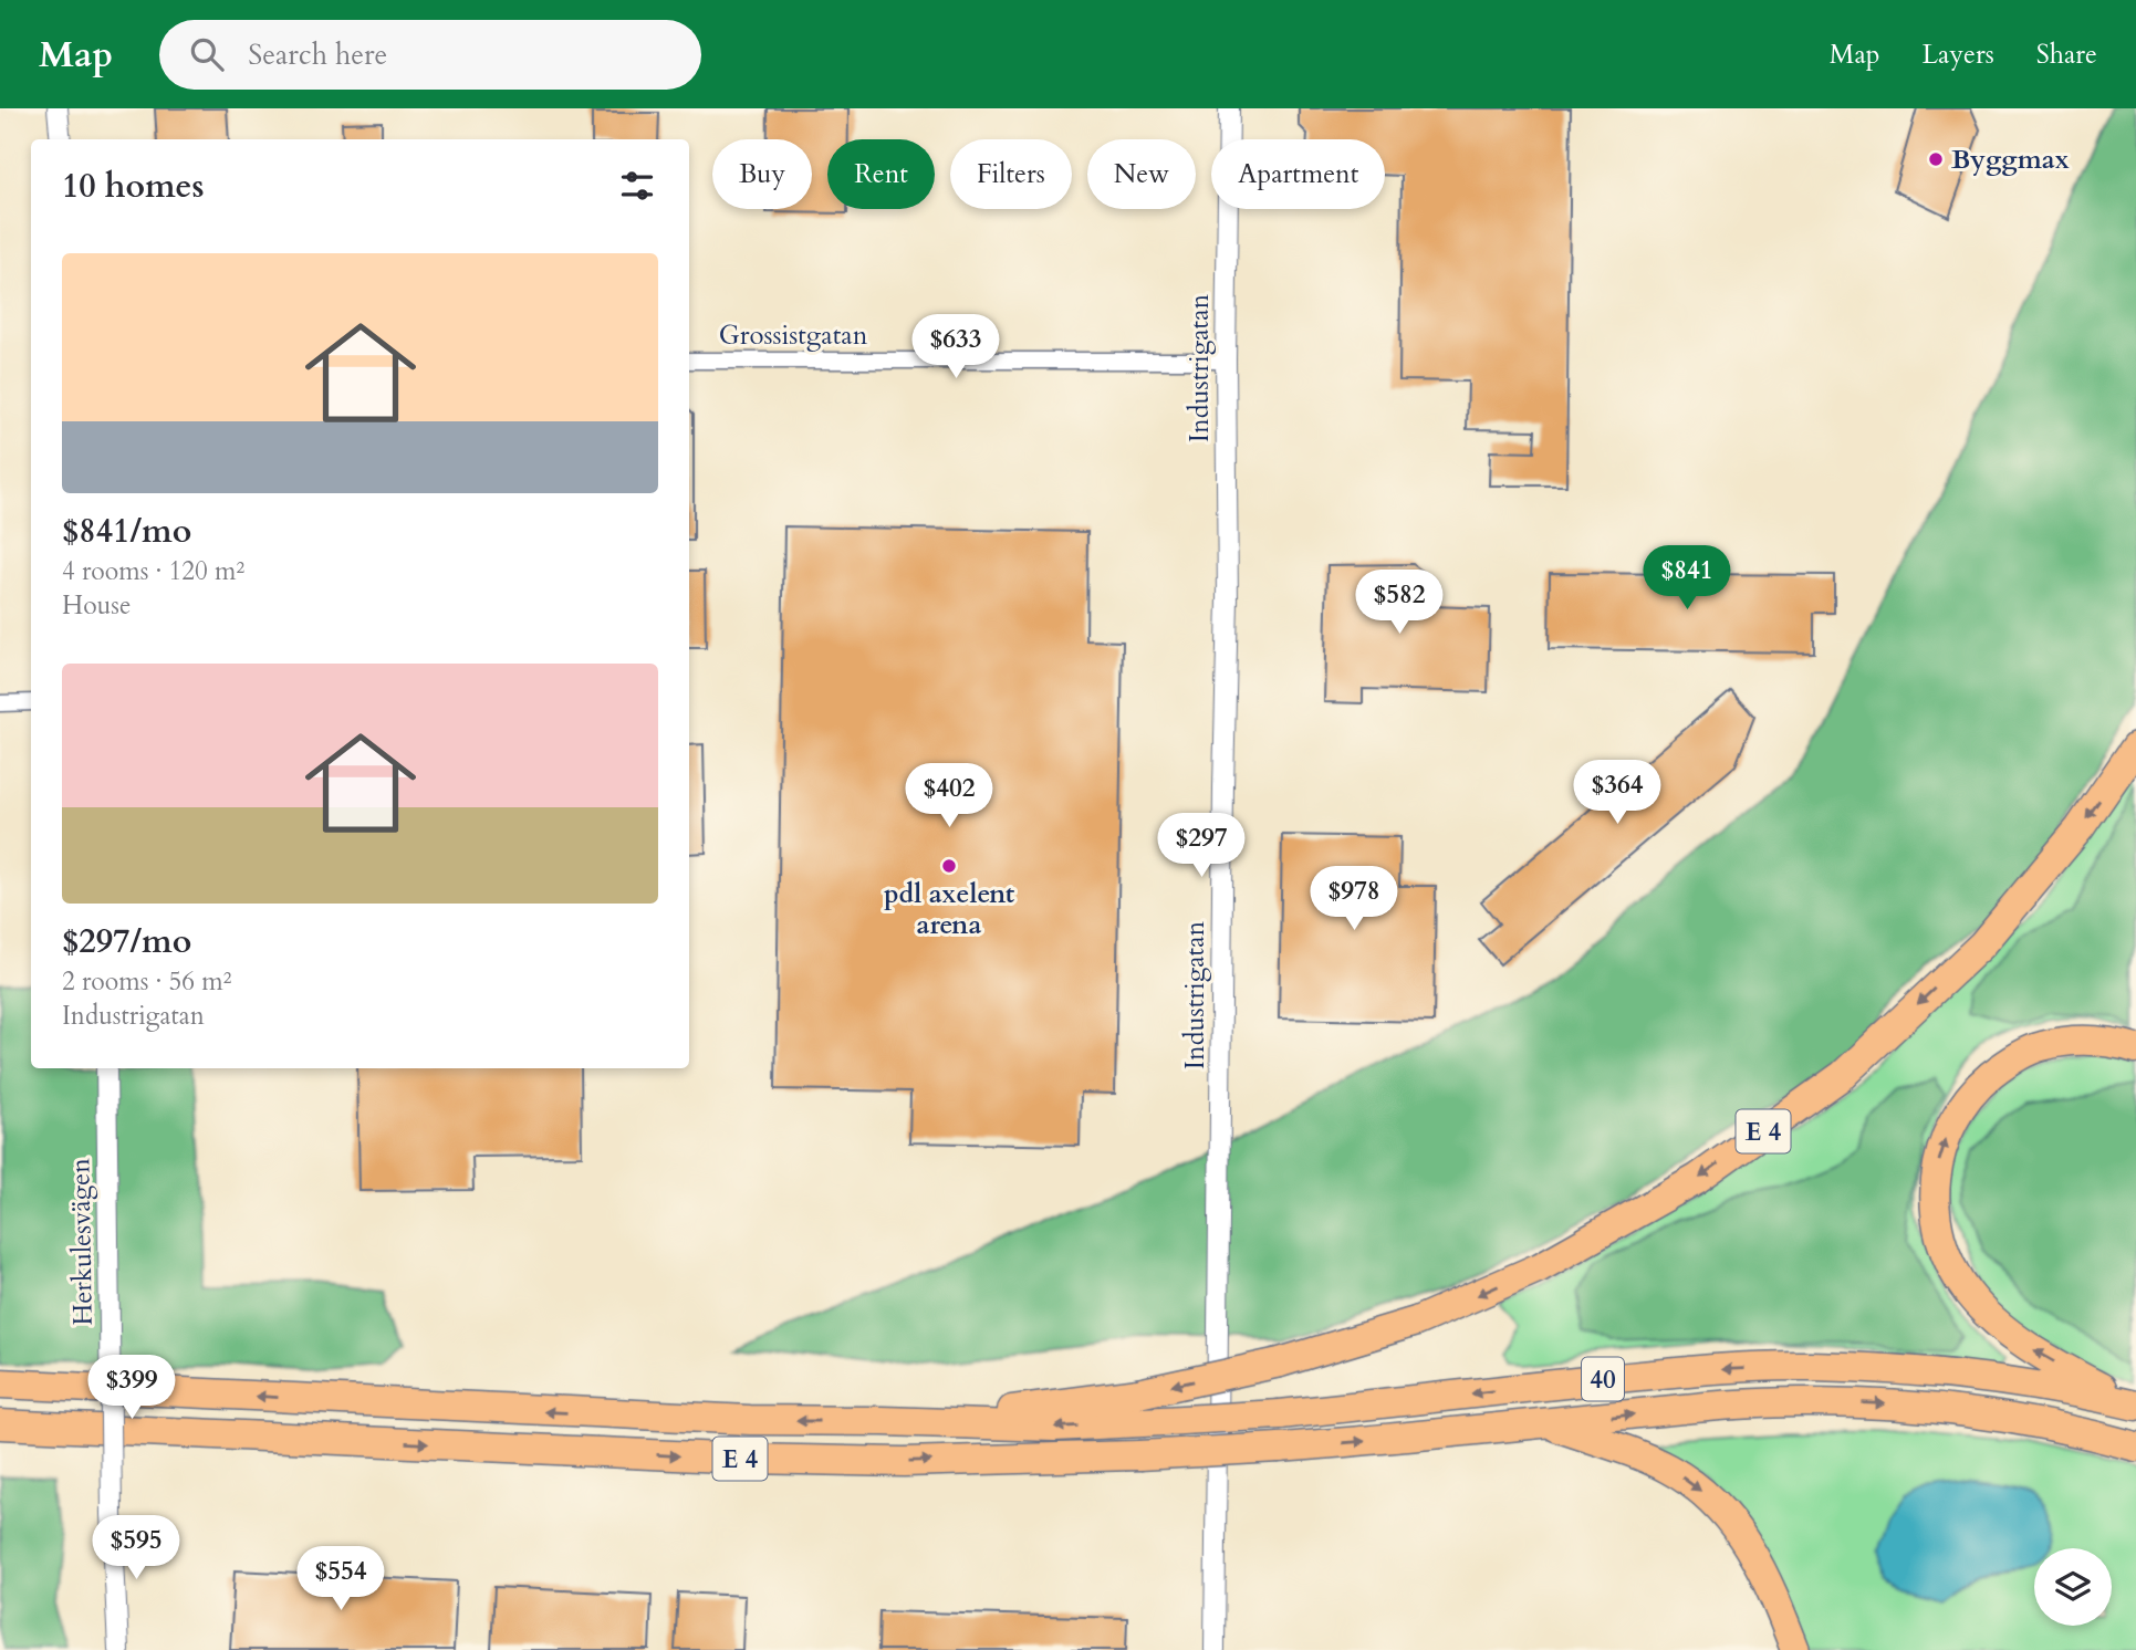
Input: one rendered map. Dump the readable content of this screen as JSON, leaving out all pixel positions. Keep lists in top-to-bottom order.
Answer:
{
  "streets": {
    "highway": ["E 4", "40"],
    "street": ["Grossistgatan", "Industrigatan", "Herkulesvägen"]
  },
  "crossings": [
    ["Grossistgatan", "Industrigatan"],
    ["E 4", "40"]
  ],
  "places": ["Byggmax", "pdl axelent arena"],
  "page": {
    "header": "Map",
    "search": "Search here",
    "nav": ["Map", "Layers", "Share"],
    "chip": [
      "Buy",
      "Rent",
      "Filters",
      "New",
      "Apartment"
    ],
    "heading": "10 homes",
    "list": [
      {
        "name": "$841/mo",
        "note": "4 rooms · 120 m² · House"
      },
      {
        "name": "$297/mo",
        "note": "2 rooms · 56 m² · Industrigatan"
      }
    ],
    "price": [
      "$633",
      "$841",
      "$582",
      "$364",
      "$402",
      "$297",
      "$978",
      "$399",
      "$595",
      "$554"
    ]
  }
}
